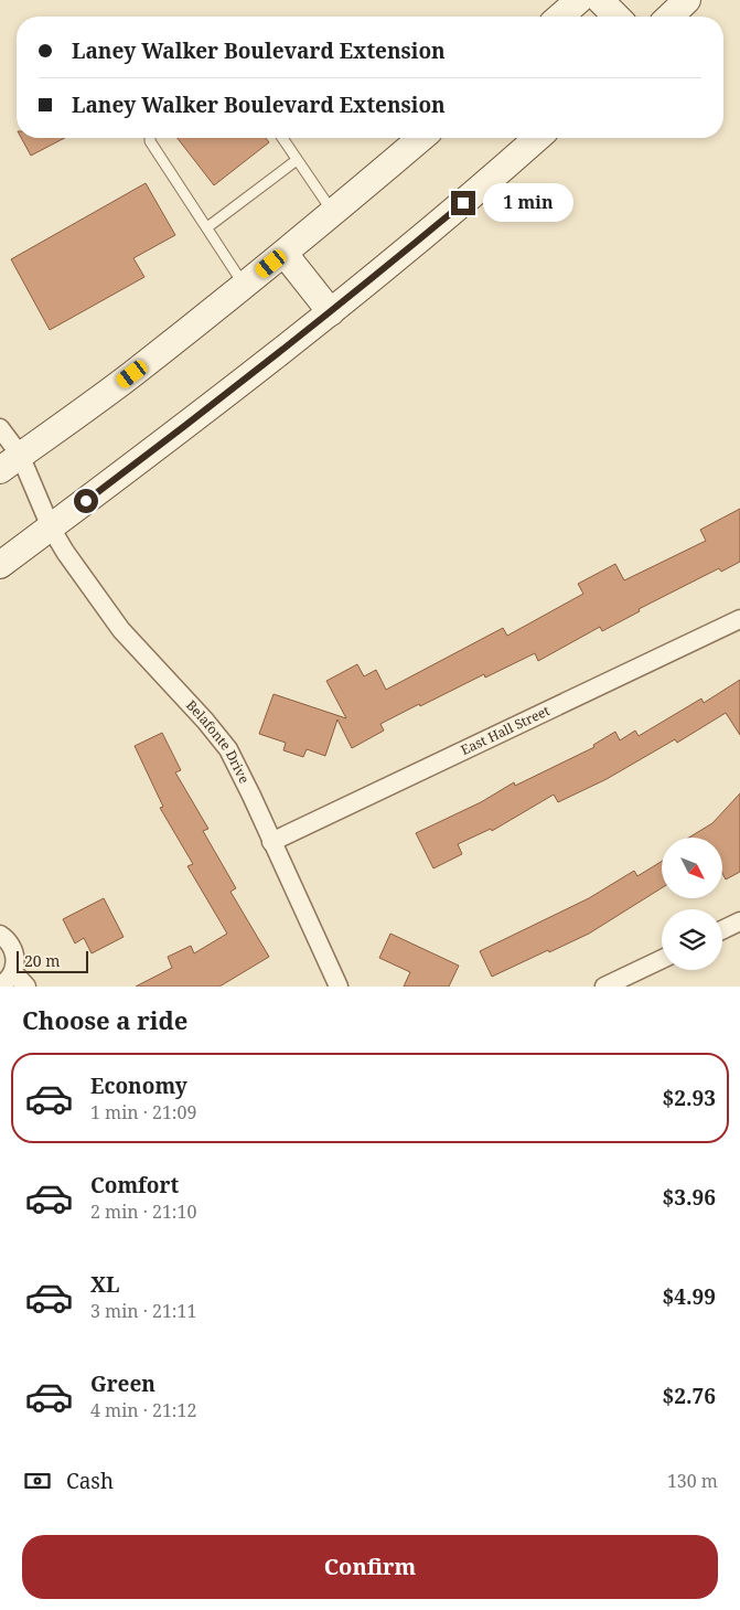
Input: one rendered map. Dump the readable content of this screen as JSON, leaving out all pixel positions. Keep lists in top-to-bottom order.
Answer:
{
  "streets": {
    "street": ["East Hall Street", "Belafonte Drive"]
  },
  "crossings": [
    ["East Hall Street", "Belafonte Drive"]
  ],
  "scale_bar": "20 m",
  "north": "bottom right",
  "page": {
    "banner": ["Laney Walker Boulevard Extension", "Laney Walker Boulevard Extension"],
    "bubble": "1 min",
    "scale": "20 m",
    "heading": "Choose a ride",
    "list": [
      {
        "name": "Economy",
        "note": "1 min · 21:09",
        "value": "$2.93"
      },
      {
        "name": "Comfort",
        "note": "2 min · 21:10",
        "value": "$3.96"
      },
      {
        "name": "XL",
        "note": "3 min · 21:11",
        "value": "$4.99"
      },
      {
        "name": "Green",
        "note": "4 min · 21:12",
        "value": "$2.76"
      }
    ],
    "pay": ["Cash", "130 m"],
    "buttons": "Confirm"
  }
}
